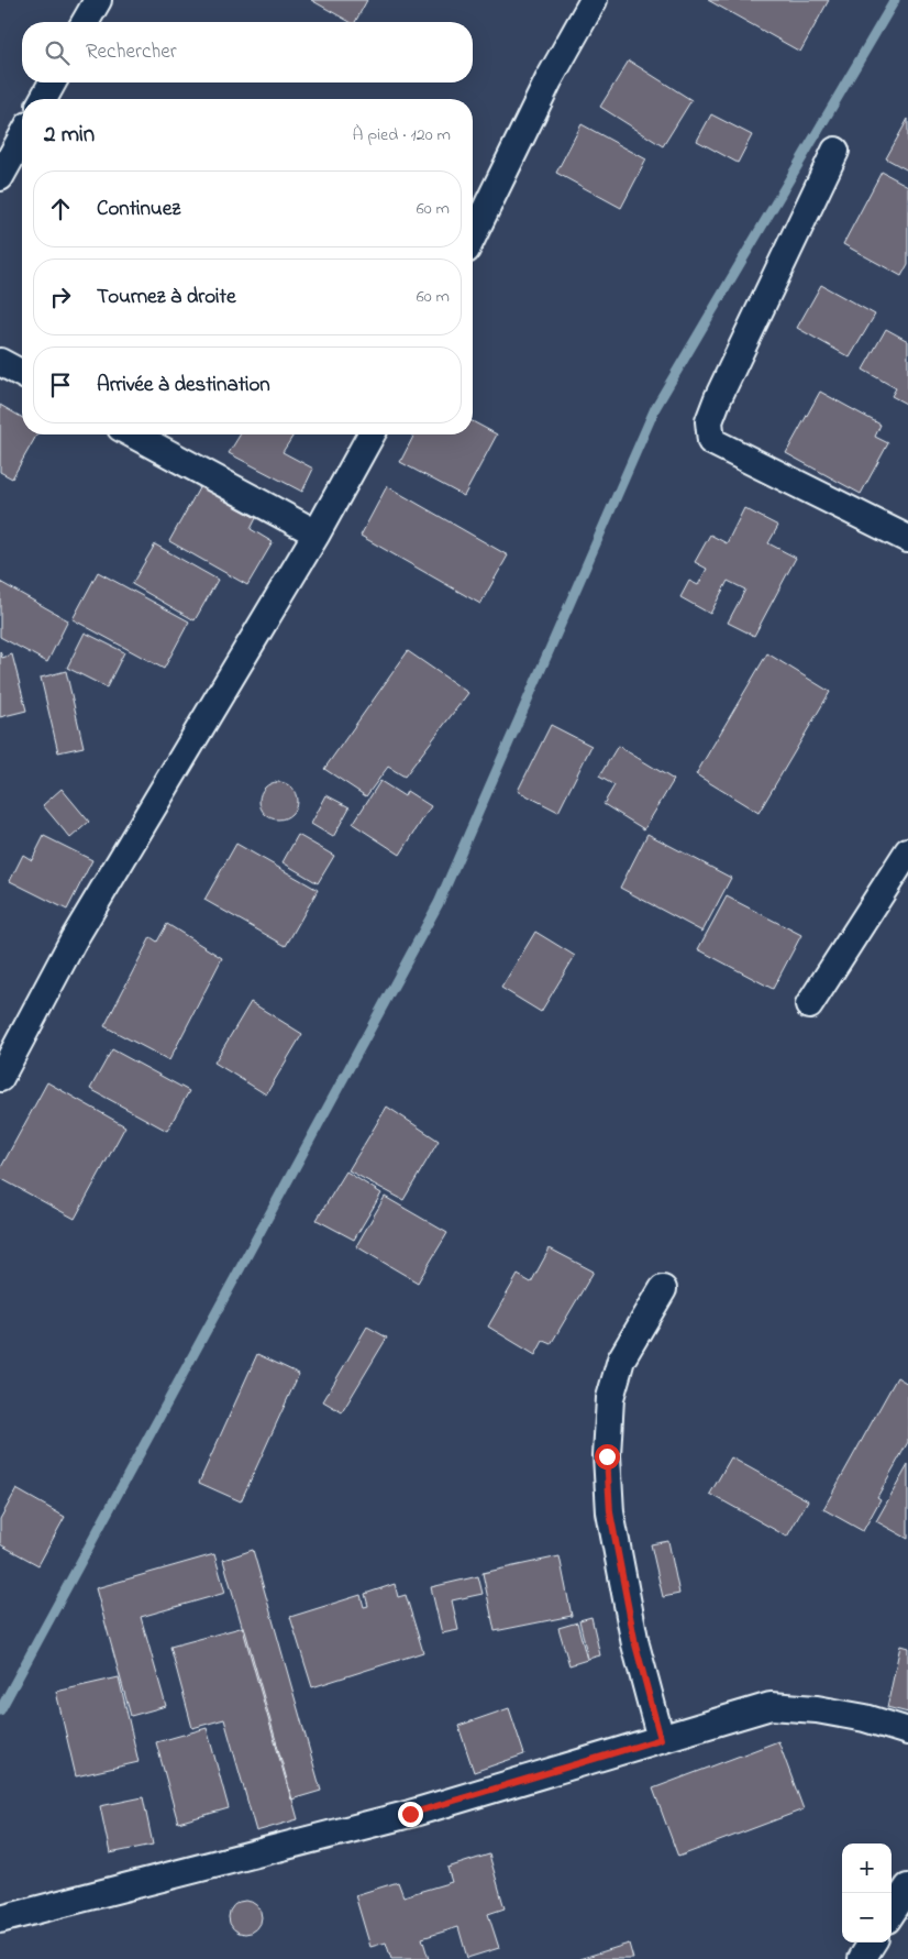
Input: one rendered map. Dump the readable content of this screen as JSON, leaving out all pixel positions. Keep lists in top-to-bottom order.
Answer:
{
  "page": {
    "search": "Rechercher",
    "heading": ["2 min", "À pied · 120 m"],
    "list": [
      ["Continuez", "60 m"],
      ["Tournez à droite", "60 m"],
      "Arrivée à destination"
    ],
    "map_buttons": ["+", "−"]
  }
}
